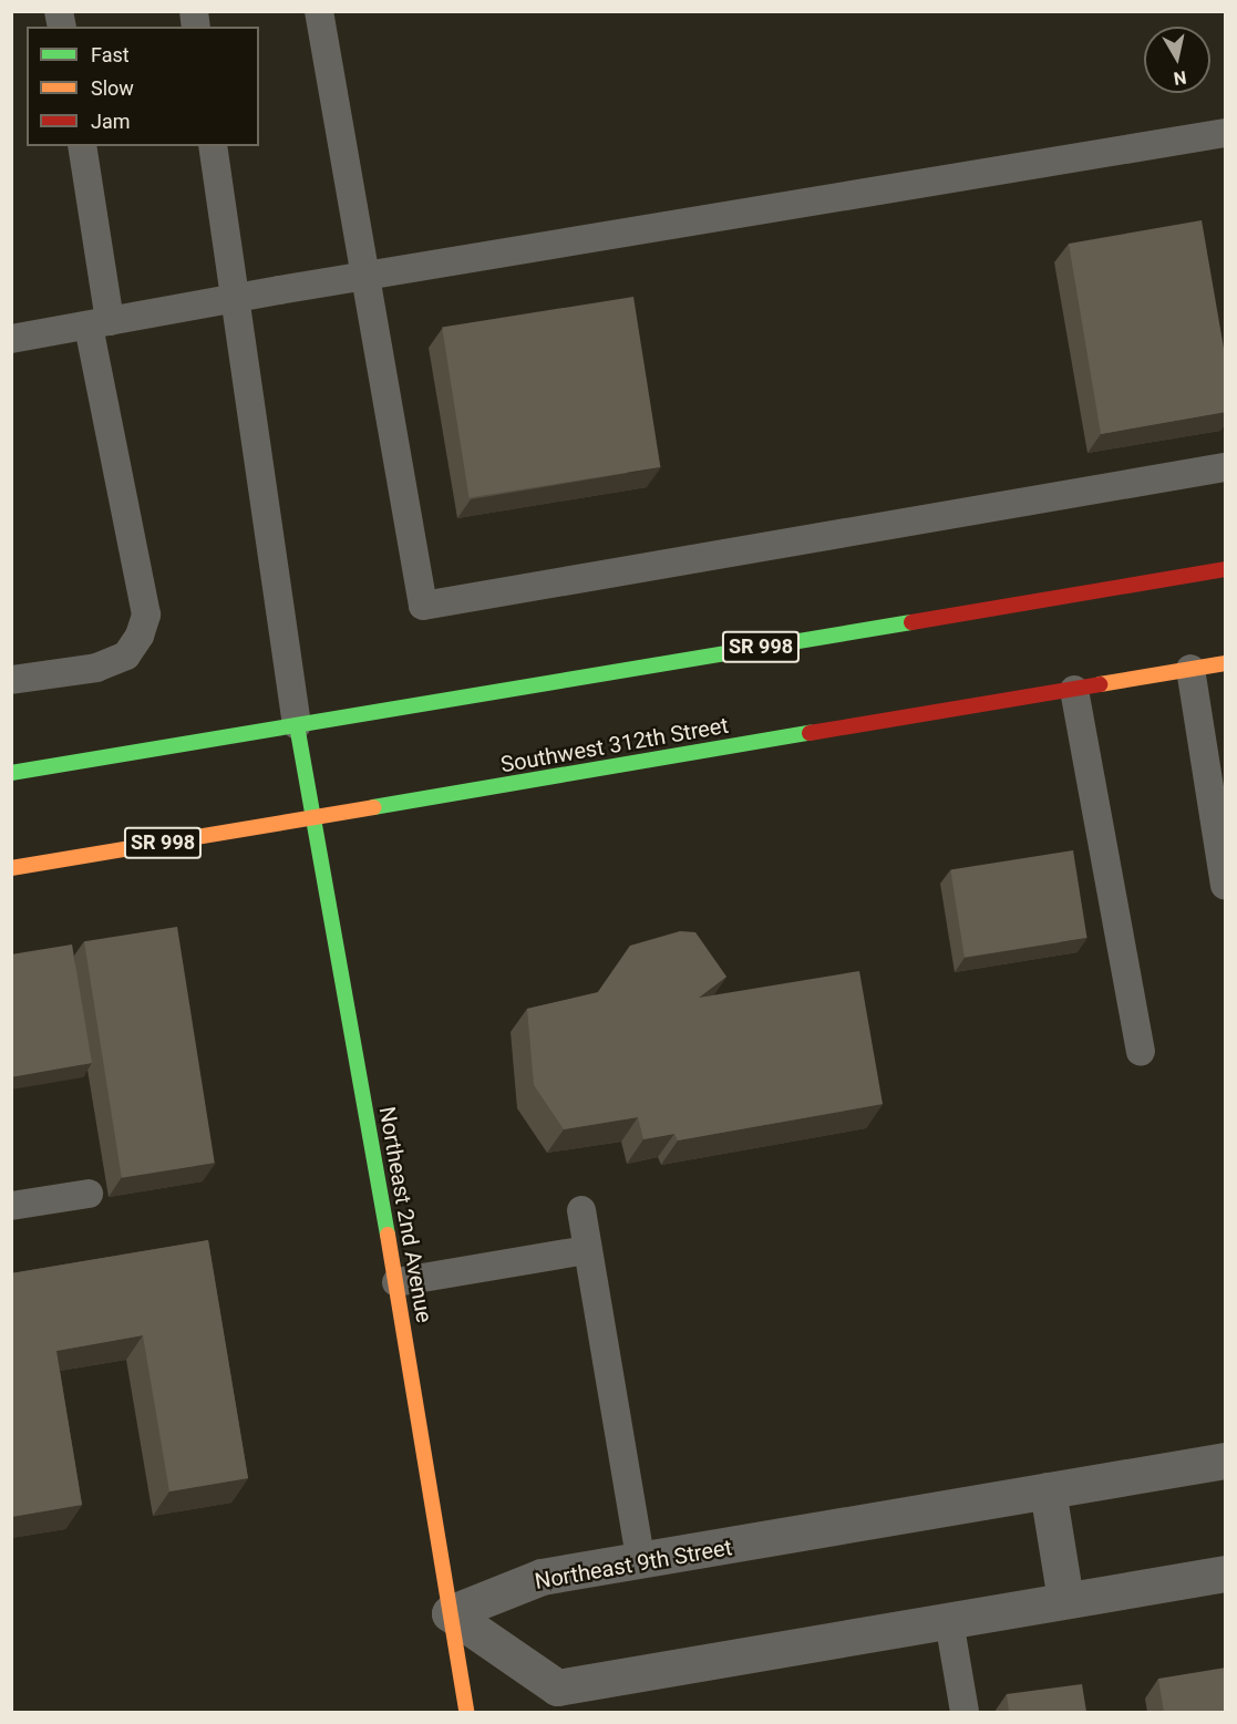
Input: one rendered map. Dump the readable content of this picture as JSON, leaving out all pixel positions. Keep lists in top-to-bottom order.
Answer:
{
  "streets": {
    "main road": ["SR 998", "Southwest 312th Street", "Northeast 2nd Avenue"],
    "street": ["Northeast 9th Street"]
  },
  "crossings": [
    ["SR 998", "Northeast 2nd Avenue"],
    ["Southwest 312th Street", "Northeast 2nd Avenue"],
    ["Northeast 2nd Avenue", "Northeast 9th Street"]
  ],
  "legend": ["Fast", "Slow", "Jam"],
  "north": "bottom"
}
